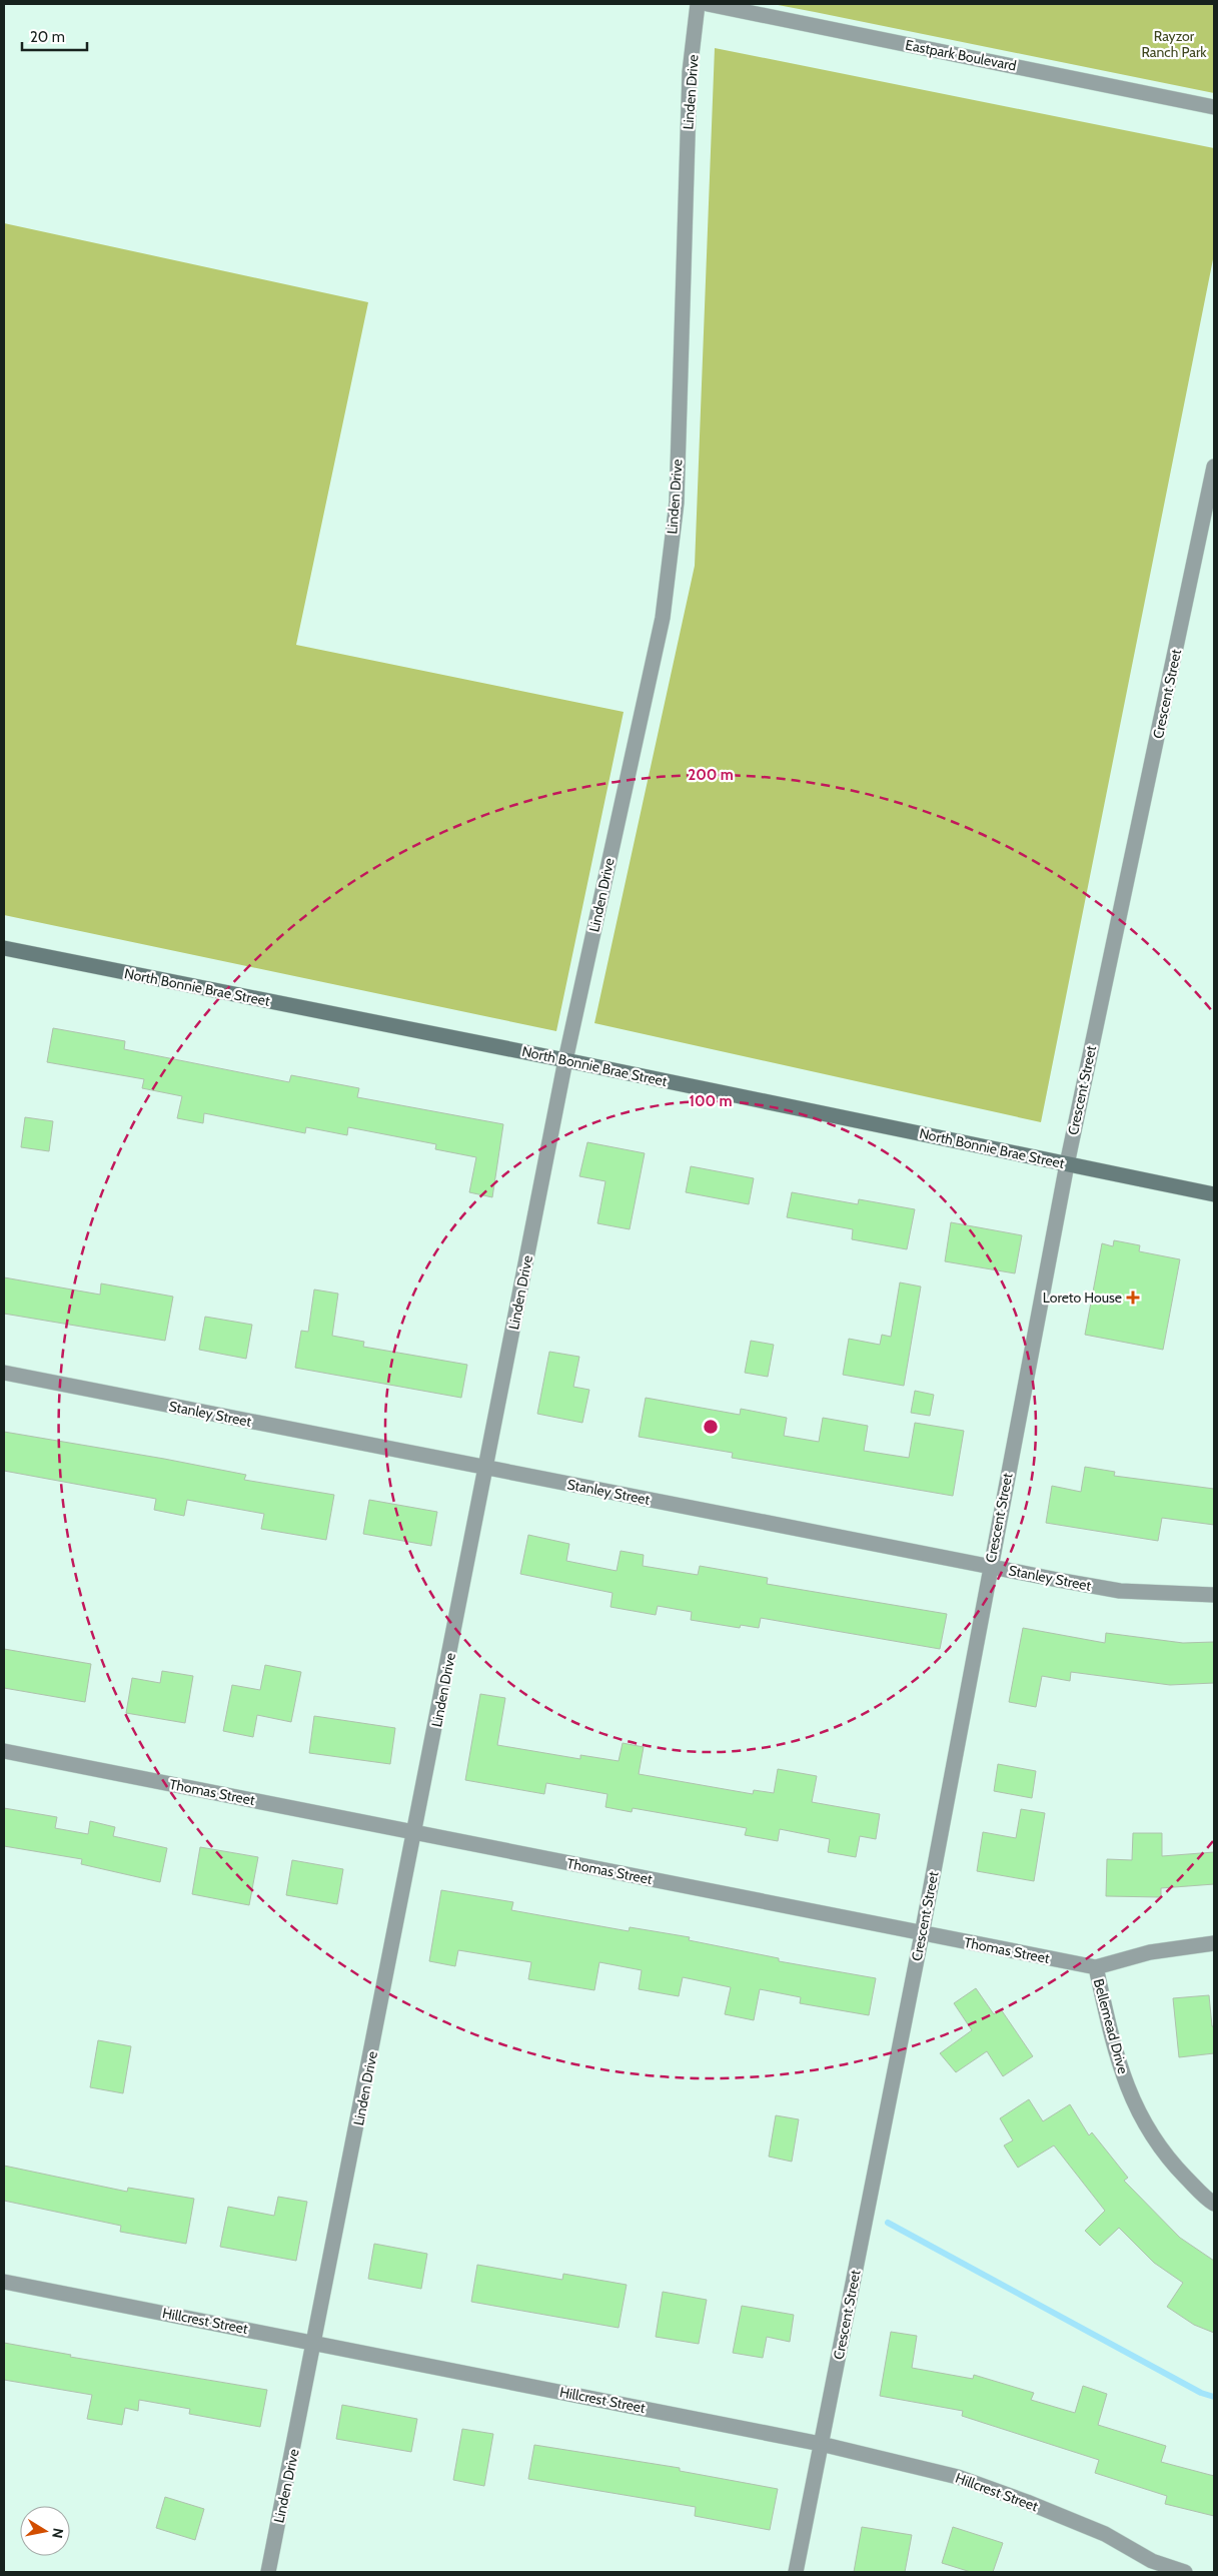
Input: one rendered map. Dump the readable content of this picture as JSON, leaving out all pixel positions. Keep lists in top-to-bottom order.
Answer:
{
  "streets": {
    "main road": ["North Bonnie Brae Street"],
    "street": [
      "Eastpark Boulevard",
      "Linden Drive",
      "Crescent Street",
      "Stanley Street",
      "Thomas Street",
      "Bellemead Drive",
      "Hillcrest Street"
    ]
  },
  "crossings": [
    ["Linden Drive", "North Bonnie Brae Street"],
    ["Linden Drive", "Stanley Street"],
    ["Linden Drive", "Thomas Street"],
    ["Linden Drive", "Hillcrest Street"],
    ["Crescent Street", "North Bonnie Brae Street"],
    ["Crescent Street", "Stanley Street"],
    ["Crescent Street", "Thomas Street"],
    ["Crescent Street", "Hillcrest Street"],
    ["Thomas Street", "Bellemead Drive"]
  ],
  "parks": ["Rayzor Ranch Park"],
  "places": {
    "health": ["Loreto House"]
  },
  "scale_bar": "20 m",
  "north": "right",
  "rings": ["200 m", "100 m"]
}
